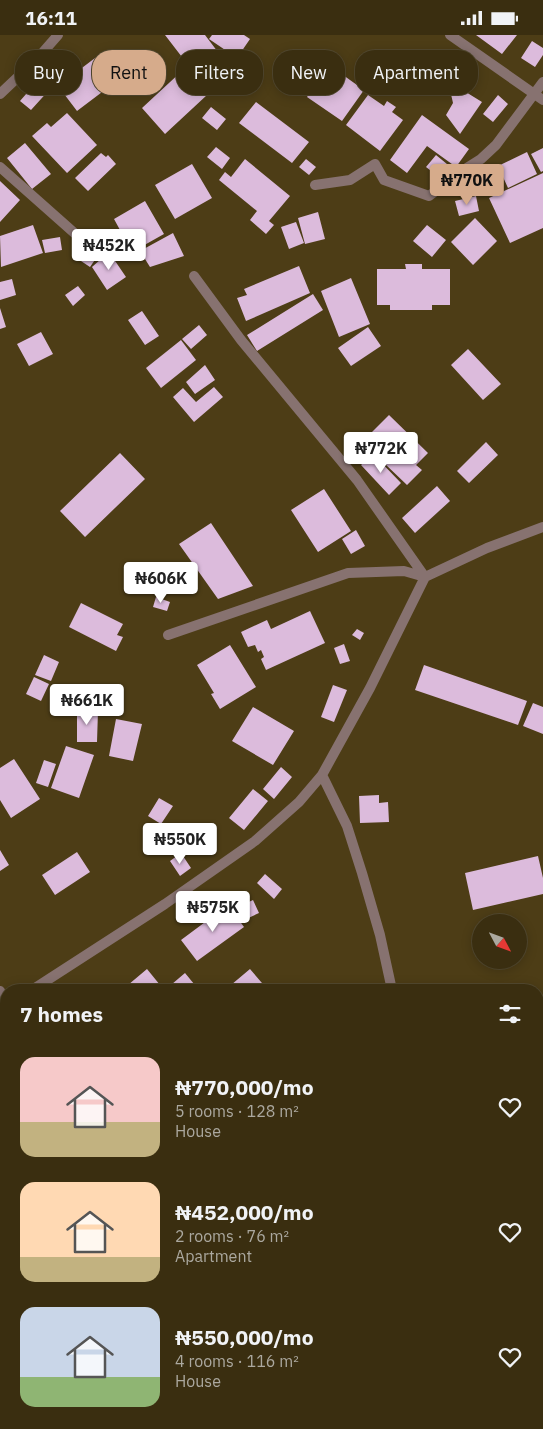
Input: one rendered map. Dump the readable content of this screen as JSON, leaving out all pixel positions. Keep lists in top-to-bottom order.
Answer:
{
  "north": "bottom right",
  "page": {
    "status": "16:11",
    "chip": [
      "Buy",
      "Rent",
      "Filters",
      "New",
      "Apartment"
    ],
    "price": [
      "₦770K",
      "₦452K",
      "₦772K",
      "₦606K",
      "₦661K",
      "₦550K",
      "₦575K"
    ],
    "heading": "7 homes",
    "list": [
      {
        "name": "₦770,000/mo",
        "note": "5 rooms · 128 m² · House"
      },
      {
        "name": "₦452,000/mo",
        "note": "2 rooms · 76 m² · Apartment"
      },
      {
        "name": "₦550,000/mo",
        "note": "4 rooms · 116 m² · House"
      }
    ]
  }
}
